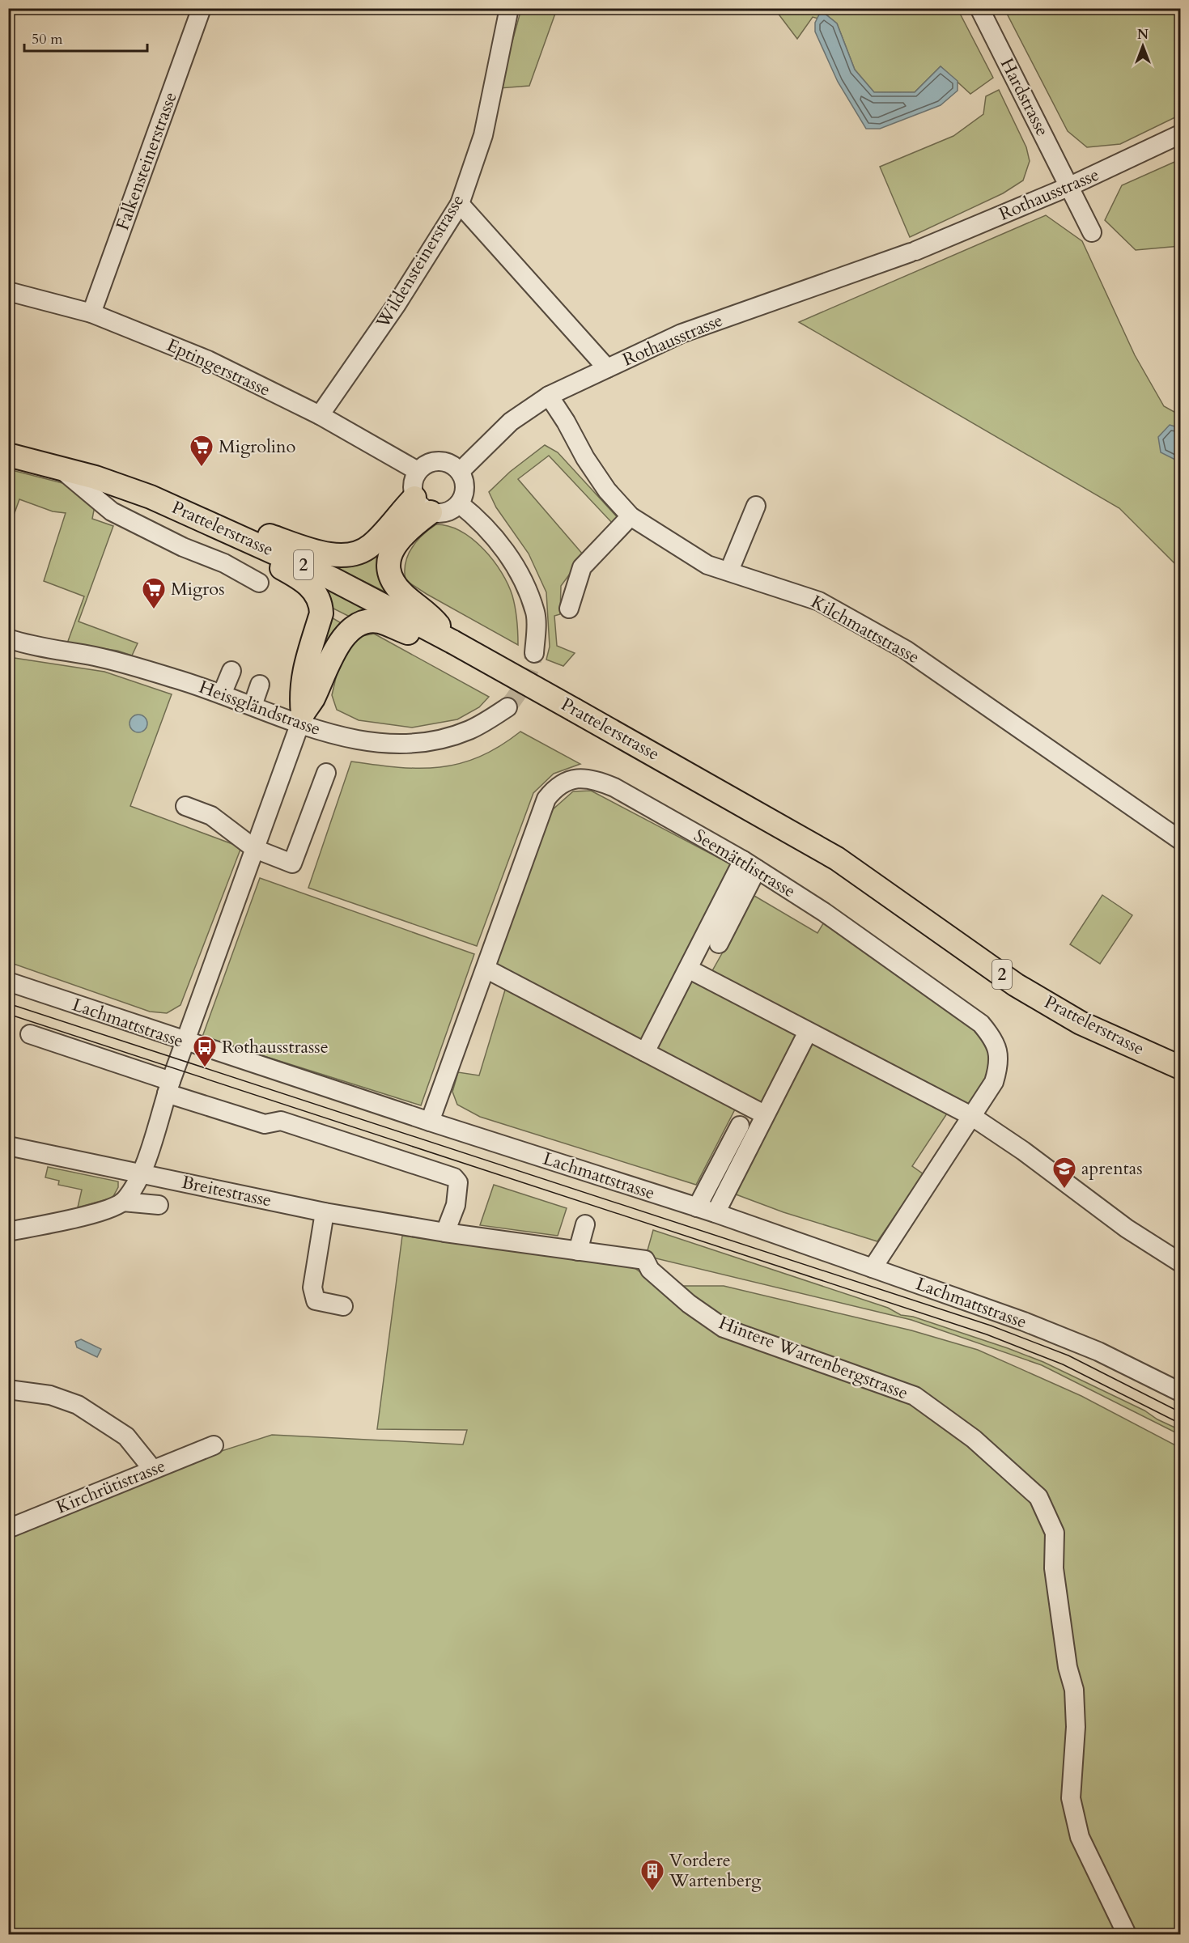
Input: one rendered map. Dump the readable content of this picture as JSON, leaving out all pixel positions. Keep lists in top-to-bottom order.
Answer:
{
  "streets": {
    "main road": ["Prattelerstrasse", "2"],
    "street": [
      "Hardstrasse",
      "Falkensteinerstrasse",
      "Rothausstrasse",
      "Wildensteinerstrasse",
      "Eptingerstrasse",
      "Kilchmattstrasse",
      "Heissgländstrasse",
      "Seemättlistrasse",
      "Lachmattstrasse",
      "Breitestrasse",
      "Hintere Wartenbergstrasse",
      "Kirchrütistrasse"
    ]
  },
  "crossings": [
    ["Hardstrasse", "Rothausstrasse"],
    ["Falkensteinerstrasse", "Eptingerstrasse"],
    ["Rothausstrasse", "Eptingerstrasse"],
    ["Rothausstrasse", "Kilchmattstrasse"],
    ["Wildensteinerstrasse", "Eptingerstrasse"],
    ["Seemättlistrasse", "Lachmattstrasse"],
    ["Breitestrasse", "Hintere Wartenbergstrasse"]
  ],
  "places": {
    "supermarket": ["Migrolino", "Migros"],
    "bus stop": ["Rothausstrasse"],
    "school or university": ["aprentas"],
    "building": ["Vordere Wartenberg"]
  },
  "scale_bar": "50 m",
  "north": "top"
}
